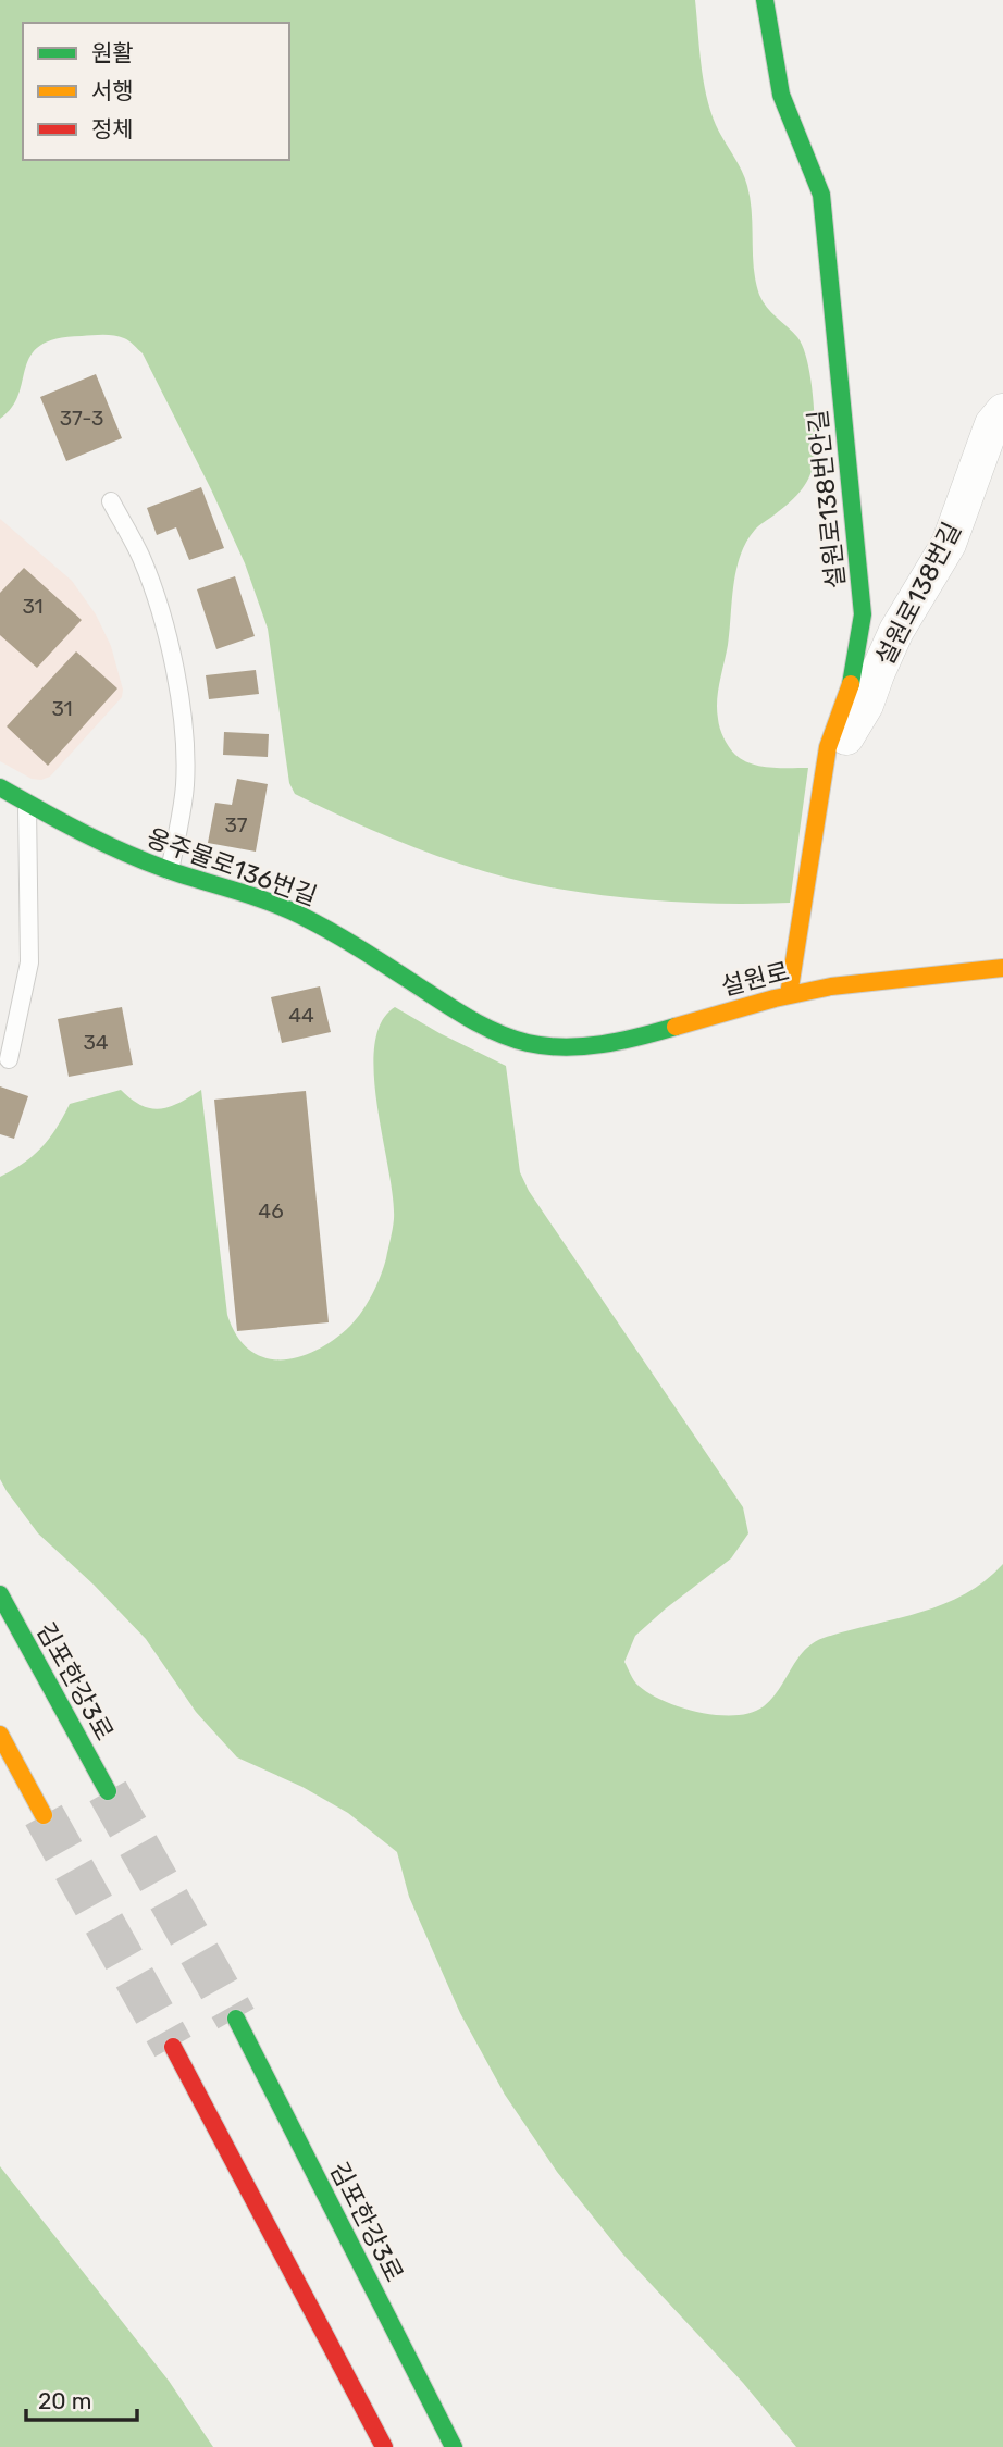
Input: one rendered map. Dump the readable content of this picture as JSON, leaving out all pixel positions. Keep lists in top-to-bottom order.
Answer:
{
  "streets": {
    "street": [
      "설원로138번안길",
      "설원로138번길",
      "옹주물로136번길",
      "설원로",
      "김포한강3로"
    ]
  },
  "crossings": [
    ["설원로138번안길", "설원로138번길"],
    ["설원로138번안길", "설원로"],
    ["옹주물로136번길", "설원로"]
  ],
  "house_numbers": [
    "37-3",
    "31",
    "31",
    "37",
    "44",
    "34",
    "46"
  ],
  "legend": ["원활", "서행", "정체"],
  "scale_bar": "20 m"
}
